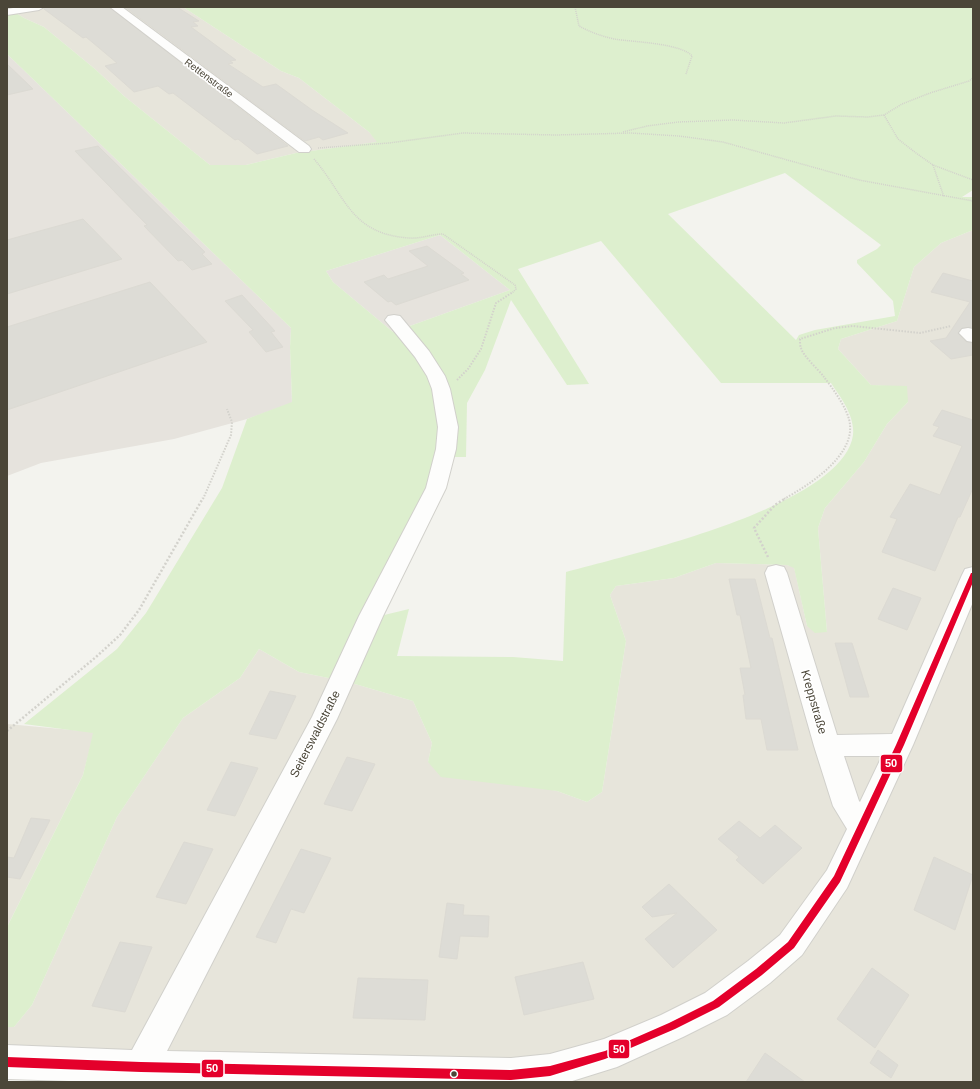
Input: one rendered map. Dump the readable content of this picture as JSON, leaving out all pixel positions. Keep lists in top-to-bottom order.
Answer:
{
  "streets": {
    "street": ["Rettenstraße", "Kreppstraße", "Seiterswaldstraße"]
  },
  "lines": ["transit line 50"]
}
